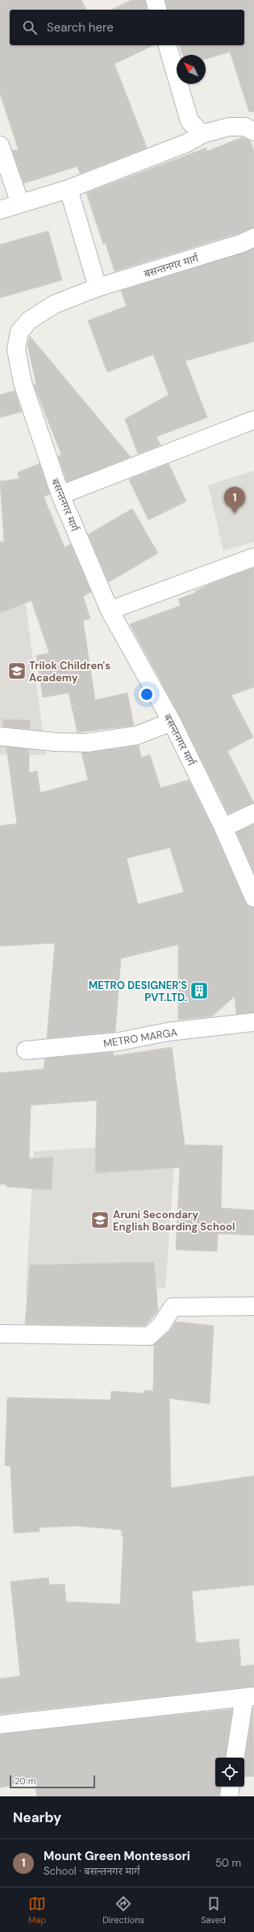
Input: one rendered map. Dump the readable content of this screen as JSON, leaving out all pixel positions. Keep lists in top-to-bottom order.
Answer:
{
  "streets": {
    "street": ["बसन्तनगर मार्ग", "METRO MARGA"]
  },
  "places": {
    "school or university": ["Trilok Children's Academy", "Aruni Secondary English Boarding School"],
    "building": ["METRO DESIGNER'S PVT.LTD."]
  },
  "scale_bar": "20 m",
  "north": "top left",
  "page": {
    "search": "Search here",
    "pins": "1",
    "scale": "20 m",
    "heading": "Nearby",
    "list": [
      {
        "mark": "1",
        "name": "Mount Green Montessori",
        "note": "School · बसन्तनगर मार्ग",
        "value": "50 m"
      }
    ],
    "nav": ["Map", "Directions", "Saved"]
  }
}
